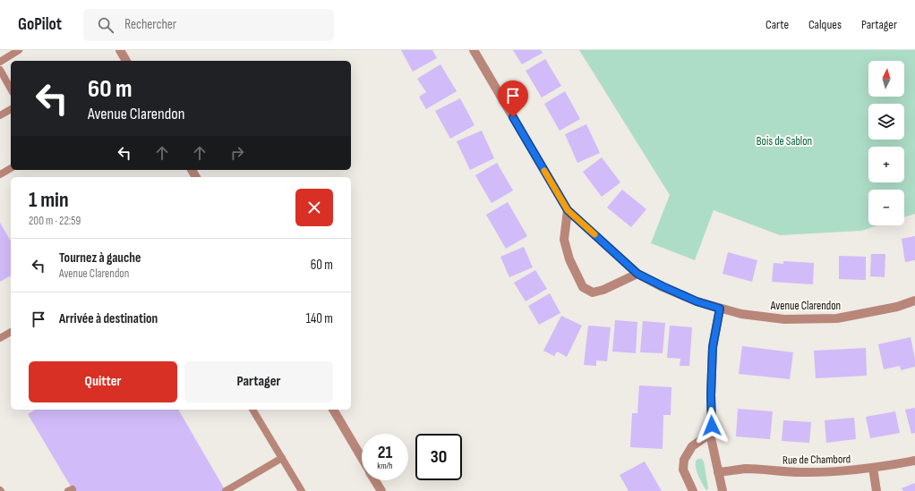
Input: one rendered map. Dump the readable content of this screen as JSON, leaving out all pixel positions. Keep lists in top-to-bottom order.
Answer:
{
  "streets": {
    "street": ["Avenue Clarendon", "Rue de Chambord"]
  },
  "parks": ["Bois de Sablon"],
  "north": "top",
  "page": {
    "header": "GoPilot",
    "search": "Rechercher",
    "nav": ["Carte", "Calques", "Partager"],
    "map_buttons": ["+", "−"],
    "turn": ["60 m", "Avenue Clarendon"],
    "heading": ["1 min", "200 m · 22:59"],
    "list": [
      {
        "name": "Tournez à gauche",
        "note": "Avenue Clarendon",
        "value": "60 m"
      },
      {
        "name": "Arrivée à destination",
        "value": "140 m"
      }
    ],
    "buttons": ["Quitter", "Partager"],
    "speed": "21 km/h",
    "limit": "30"
  }
}
